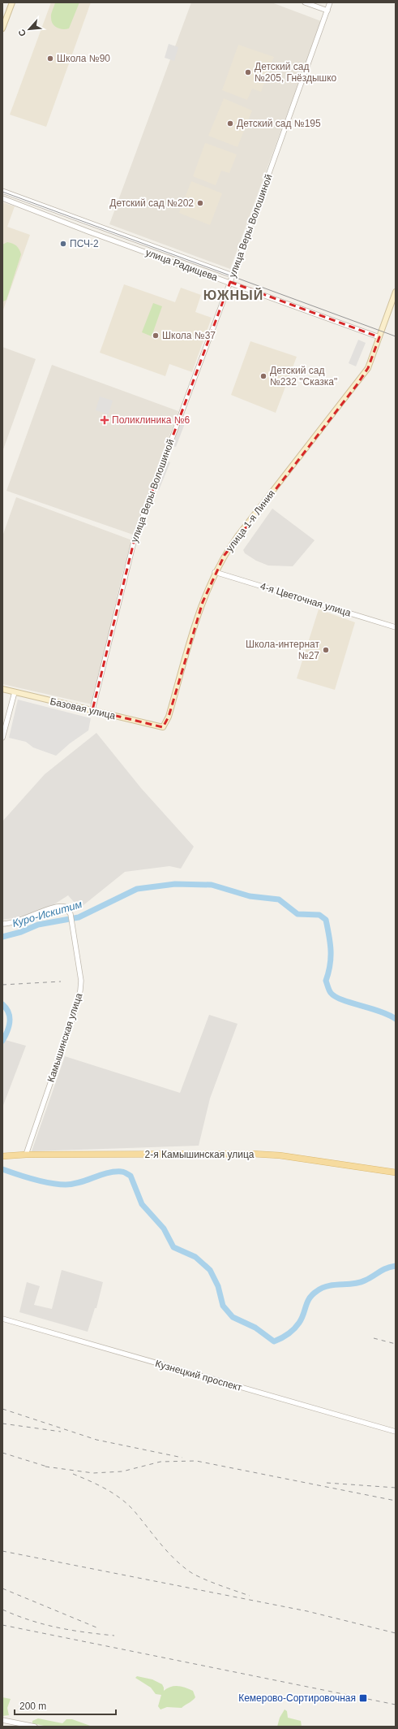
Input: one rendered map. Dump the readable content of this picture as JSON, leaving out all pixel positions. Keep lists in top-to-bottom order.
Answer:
{
  "streets": {
    "main road": ["улица 1-я Линия", "Базовая улица", "2-я Камышинская улица"],
    "street": [
      "улица Веры Волошиной",
      "улица Радищева",
      "4-я Цветочная улица",
      "Камышинская улица",
      "Кузнецкий проспект"
    ]
  },
  "crossings": [
    ["улица Веры Волошиной", "улица Радищева"],
    ["улица Веры Волошиной", "Базовая улица"],
    ["улица Радищева", "улица 1-я Линия"],
    ["улица 1-я Линия", "4-я Цветочная улица"],
    ["улица 1-я Линия", "Базовая улица"],
    ["Камышинская улица", "2-я Камышинская улица"]
  ],
  "districts": ["ЮЖНЫЙ"],
  "water": ["Куро-Искитим"],
  "places": {
    "other": [
      "Школа №90",
      "Детский сад №205, Гнёздышко",
      "Детский сад №195",
      "Детский сад №202",
      "ПСЧ-2",
      "Школа №37",
      "Детский сад №232 \"Сказка\"",
      "Школа-интернат №27"
    ],
    "health": ["Поликлиника №6"],
    "transit": ["Кемерово-Сортировочная"]
  },
  "scale_bar": "200 m",
  "north": "bottom left"
}
